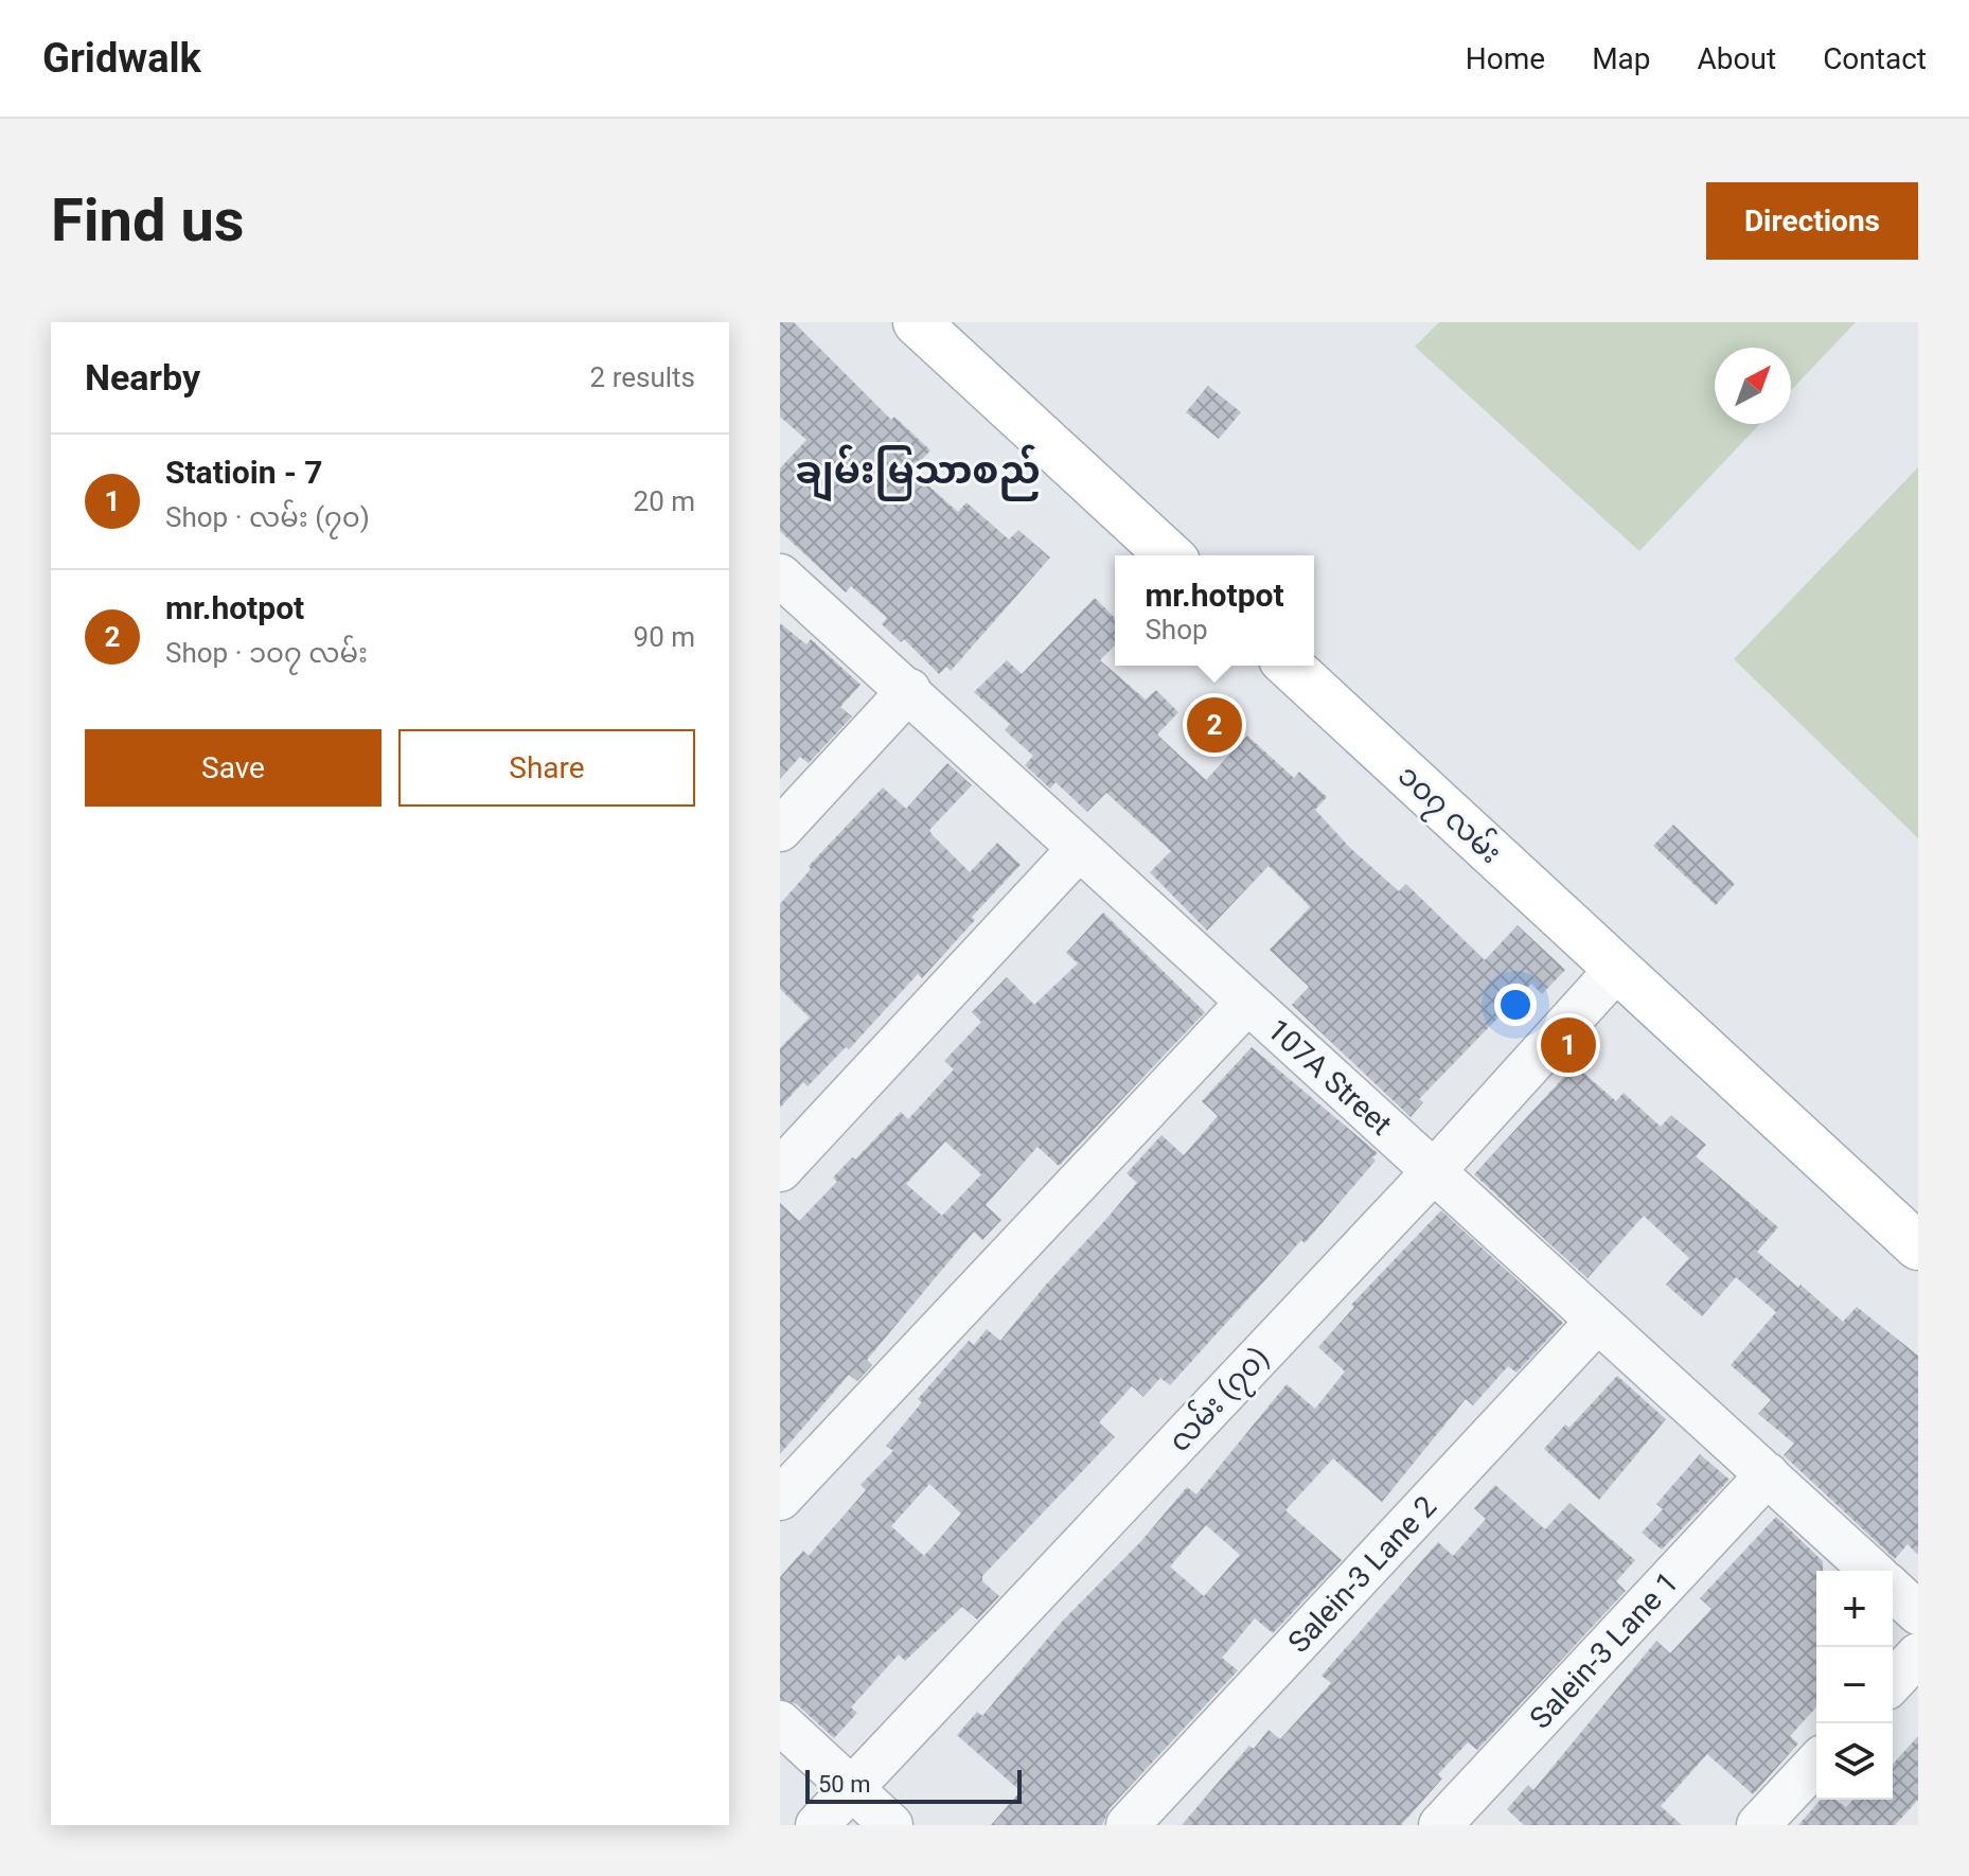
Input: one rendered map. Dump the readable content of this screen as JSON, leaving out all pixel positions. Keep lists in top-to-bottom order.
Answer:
{
  "streets": {
    "main road": ["၁၀၇ လမ်း"],
    "street": [
      "107A Street",
      "လမ်း (၇၀)",
      "Salein-3 Lane 2",
      "Salein-3 Lane 1"
    ]
  },
  "crossings": [
    ["၁၀၇ လမ်း", "လမ်း (၇၀)"],
    ["107A Street", "လမ်း (၇၀)"],
    ["107A Street", "Salein-3 Lane 2"],
    ["107A Street", "Salein-3 Lane 1"]
  ],
  "districts": ["ချမ်းမြသာစည်"],
  "scale_bar": "50 m",
  "north": "top right",
  "page": {
    "header": "Gridwalk",
    "nav": [
      "Home",
      "Map",
      "About",
      "Contact"
    ],
    "buttons": [
      "Directions",
      ["Save", "Share"]
    ],
    "title": "Find us",
    "heading": ["Nearby", "2 results"],
    "list": [
      {
        "mark": "1",
        "name": "Statioin - 7",
        "note": "Shop · လမ်း (၇၀)",
        "value": "20 m"
      },
      {
        "mark": "2",
        "name": "mr.hotpot",
        "note": "Shop · ၁၀၇ လမ်း",
        "value": "90 m"
      }
    ],
    "popup": ["mr.hotpot", "Shop"],
    "pins": ["2", "1"],
    "map_buttons": ["+", "−"],
    "scale": "50 m"
  }
}
